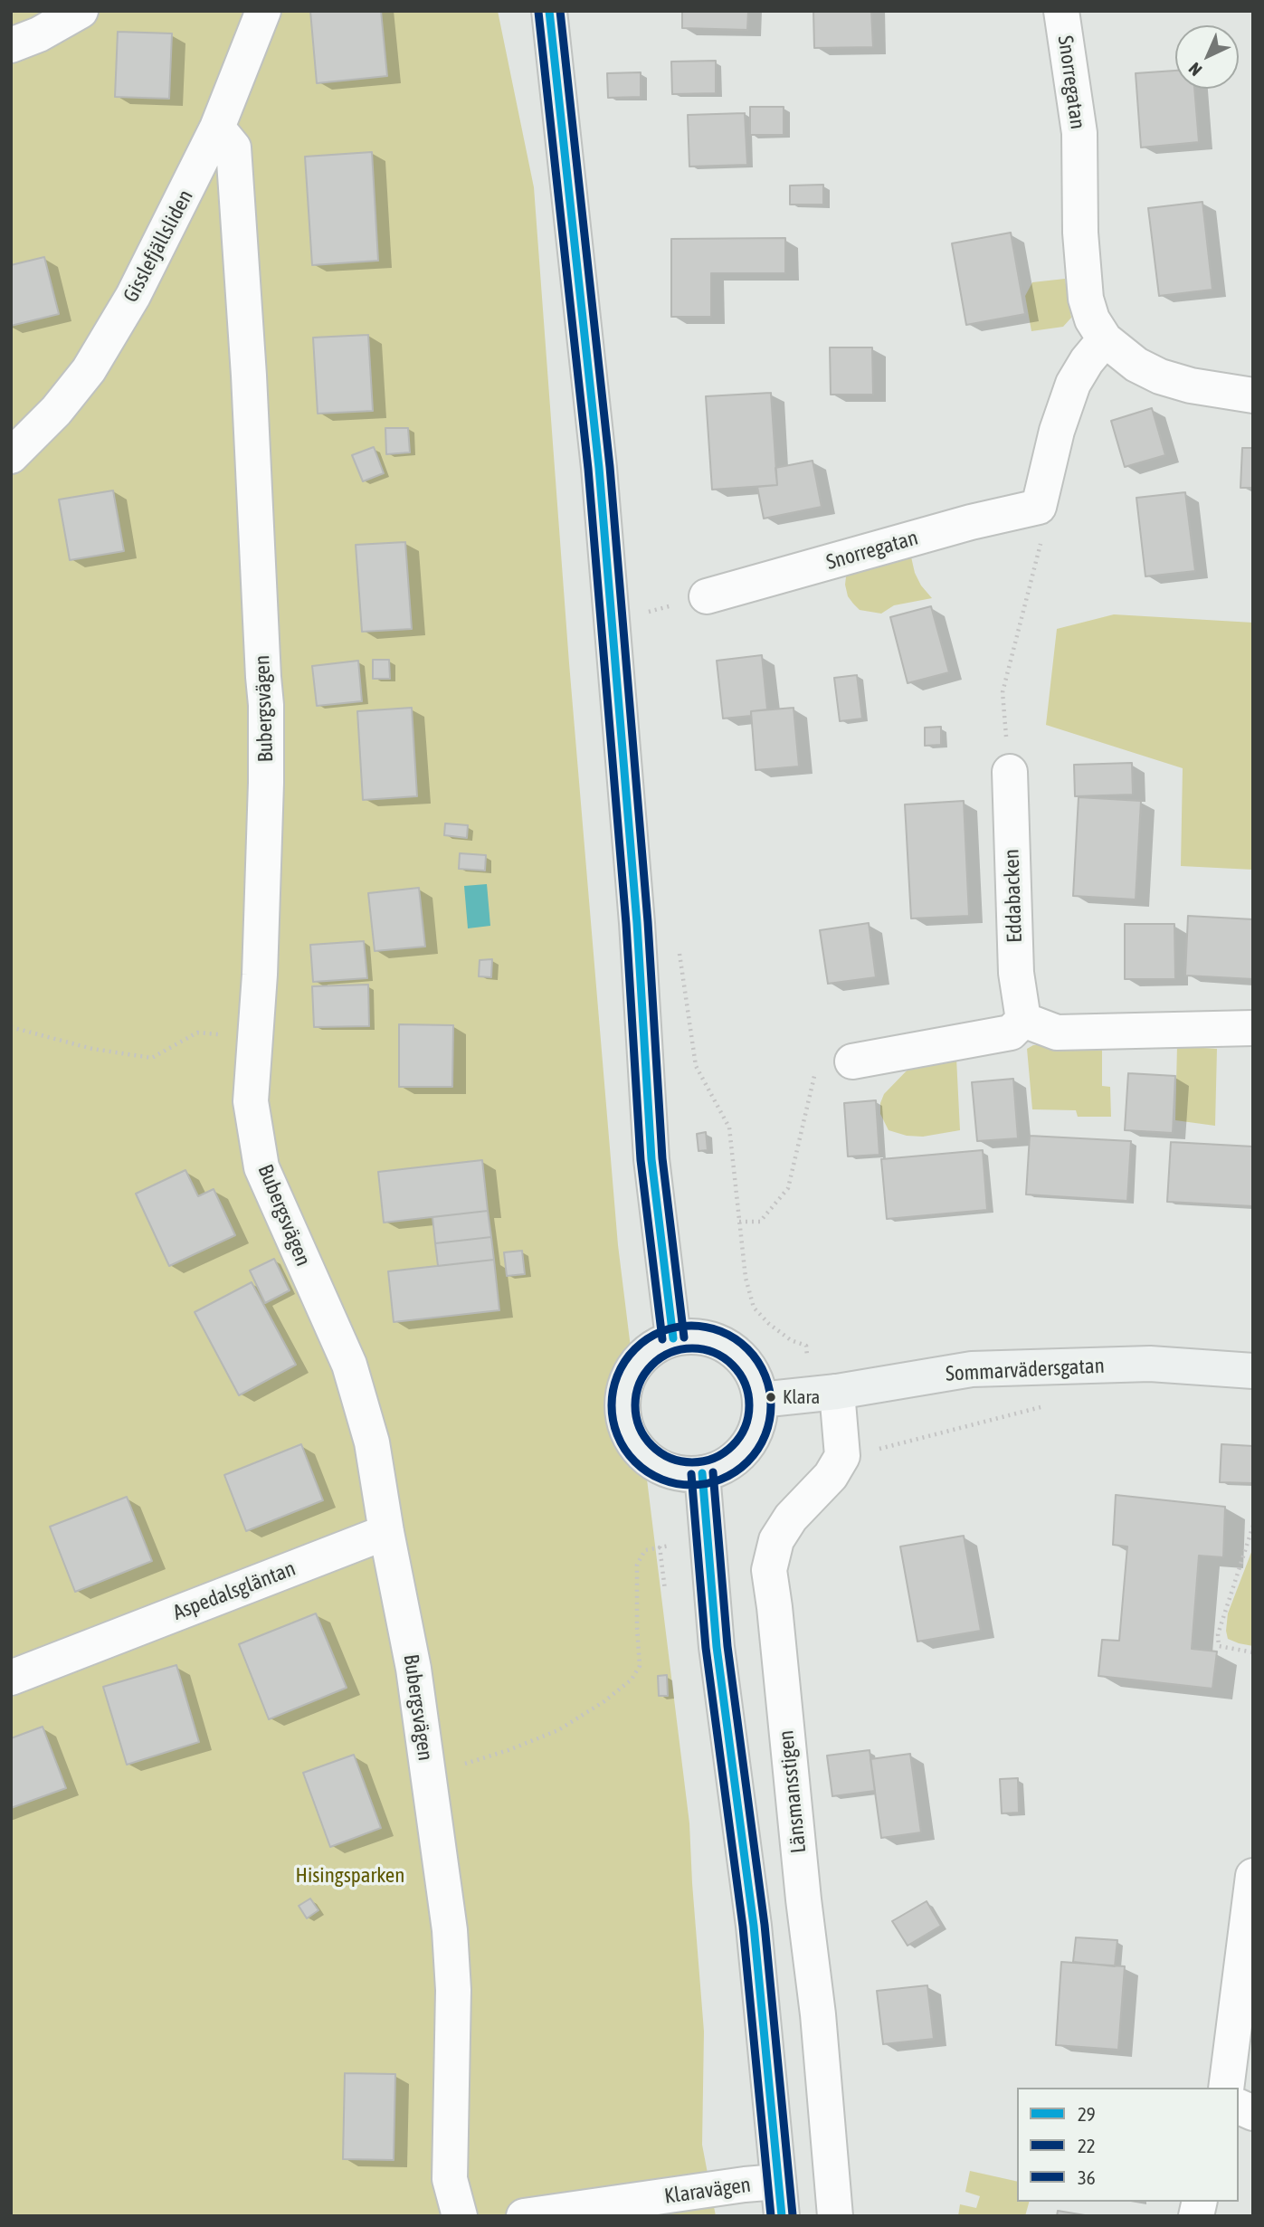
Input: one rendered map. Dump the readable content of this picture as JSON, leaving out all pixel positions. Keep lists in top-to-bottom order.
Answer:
{
  "streets": {
    "street": [
      "Snorregatan",
      "Gisslefjällsliden",
      "Bubergsvägen",
      "Eddabacken",
      "Sommarvädersgatan",
      "Aspedalsgläntan",
      "Länsmansstigen",
      "Klaravägen"
    ]
  },
  "crossings": [
    ["Gisslefjällsliden", "Bubergsvägen"],
    ["Bubergsvägen", "Aspedalsgläntan"]
  ],
  "parks": ["Hisingsparken"],
  "places": ["Klara"],
  "lines": ["transit line 29", "transit line 36", "transit line 22"],
  "legend": ["29", "22", "36"],
  "north": "bottom left"
}
